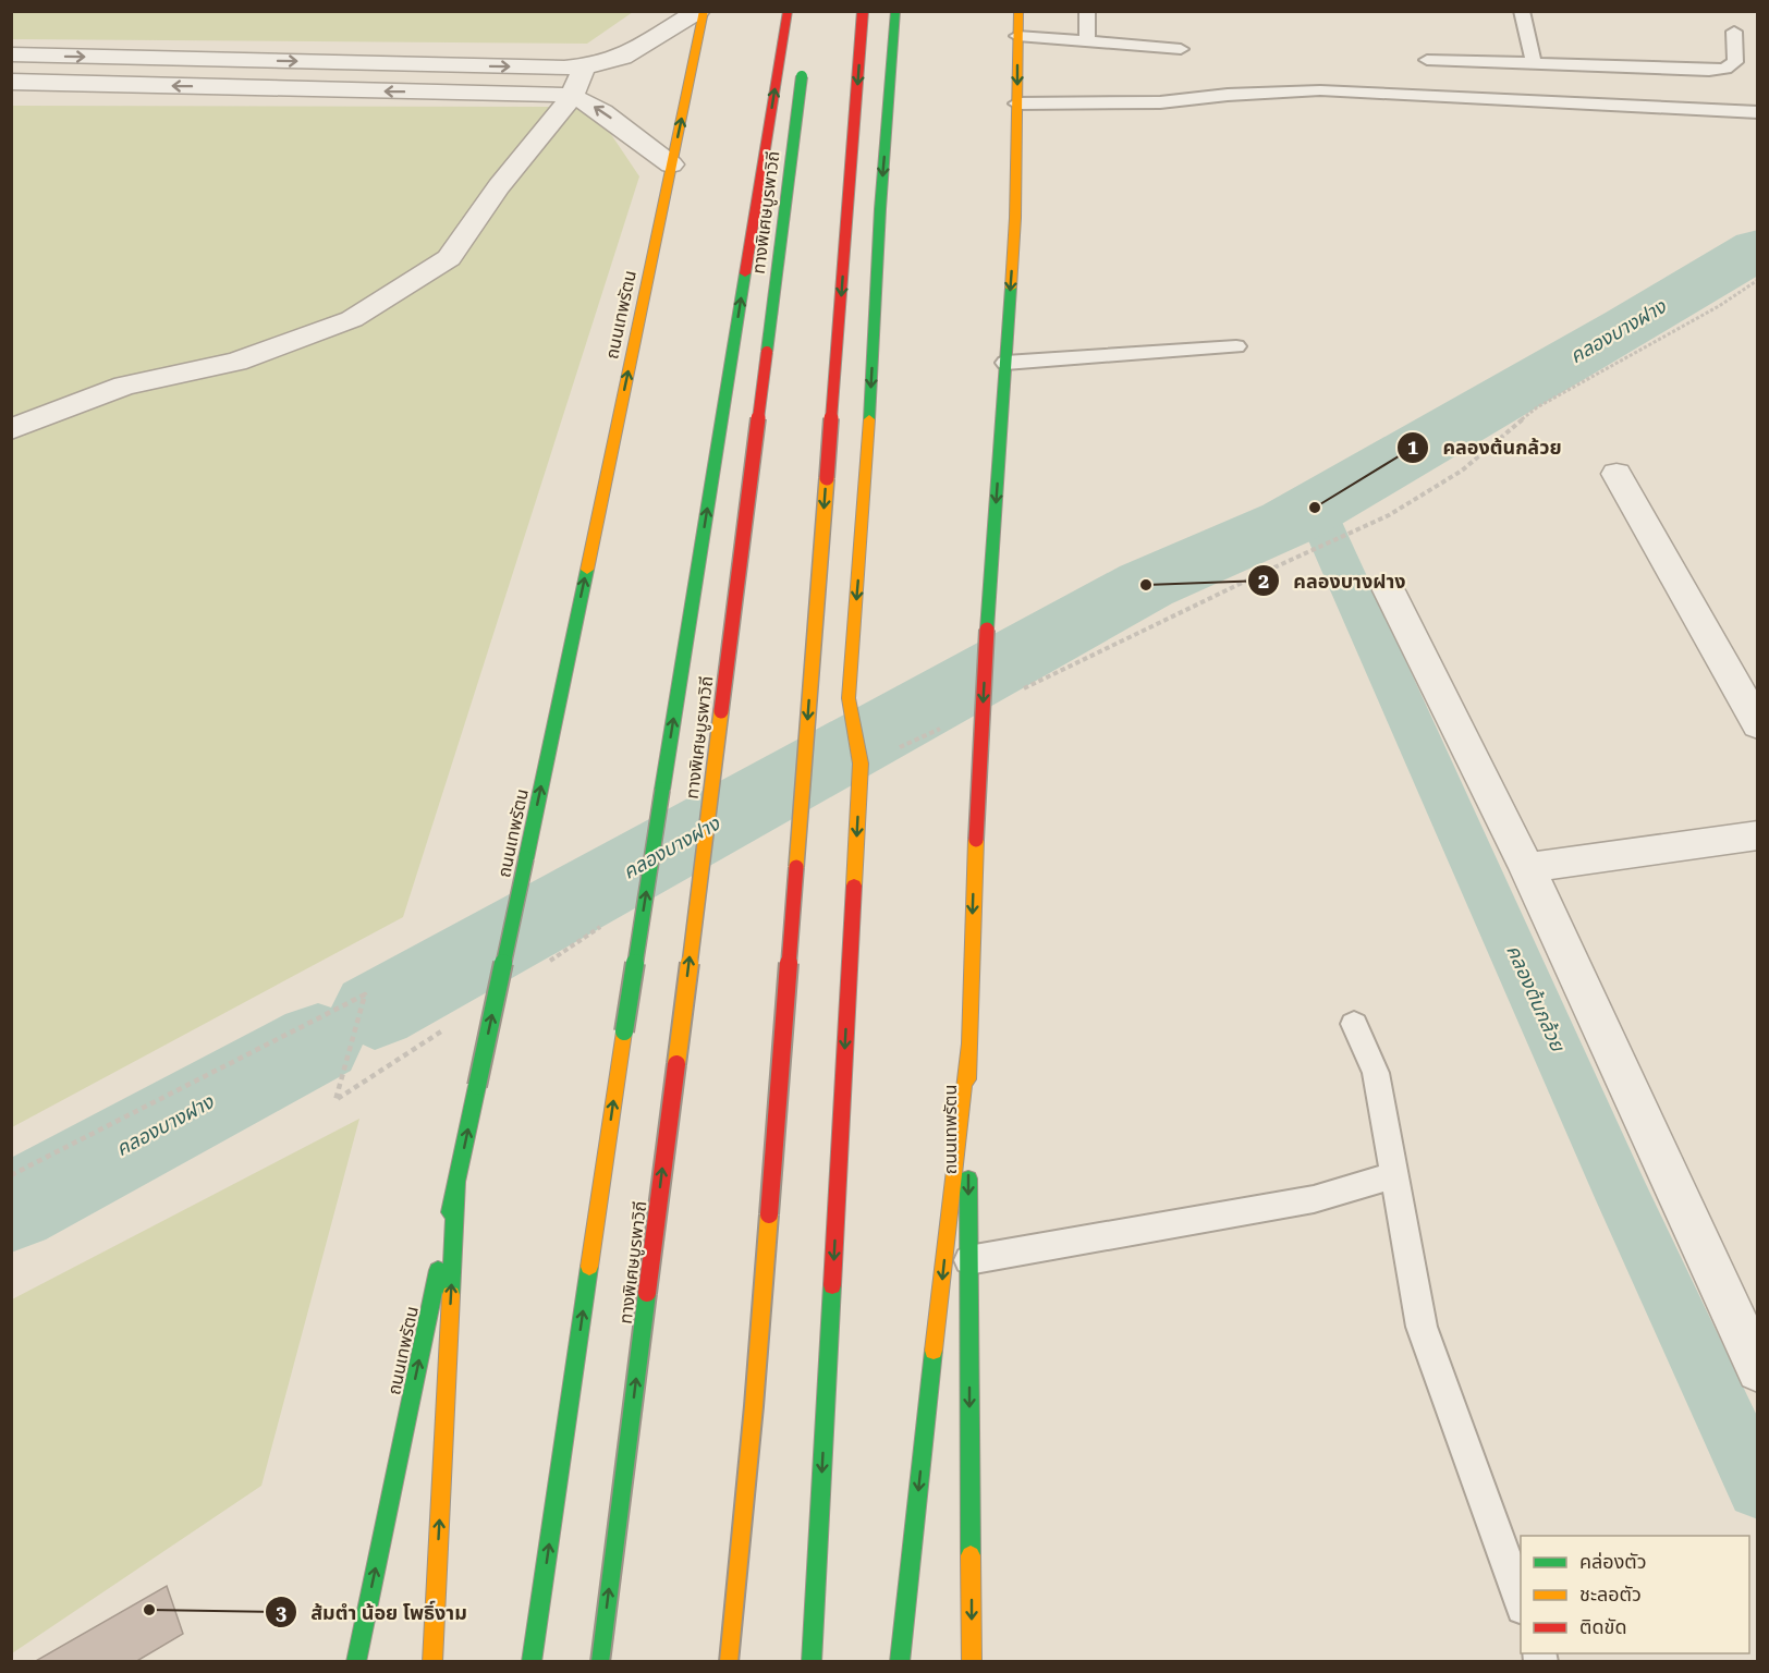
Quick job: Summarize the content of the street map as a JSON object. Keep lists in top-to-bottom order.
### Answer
{
  "streets": {
    "main road": ["ทางพิเศษบูรพาวิถี", "ถนนเทพรัตน"]
  },
  "water": ["คลองบางฝาง", "คลองต้นกล้วย"],
  "places": ["คลองต้นกล้วย", "คลองบางฝาง", "ส้มตำ น้อย โพธิ์งาม"],
  "legend": ["คล่องตัว", "ชะลอตัว", "ติดขัด"]
}
